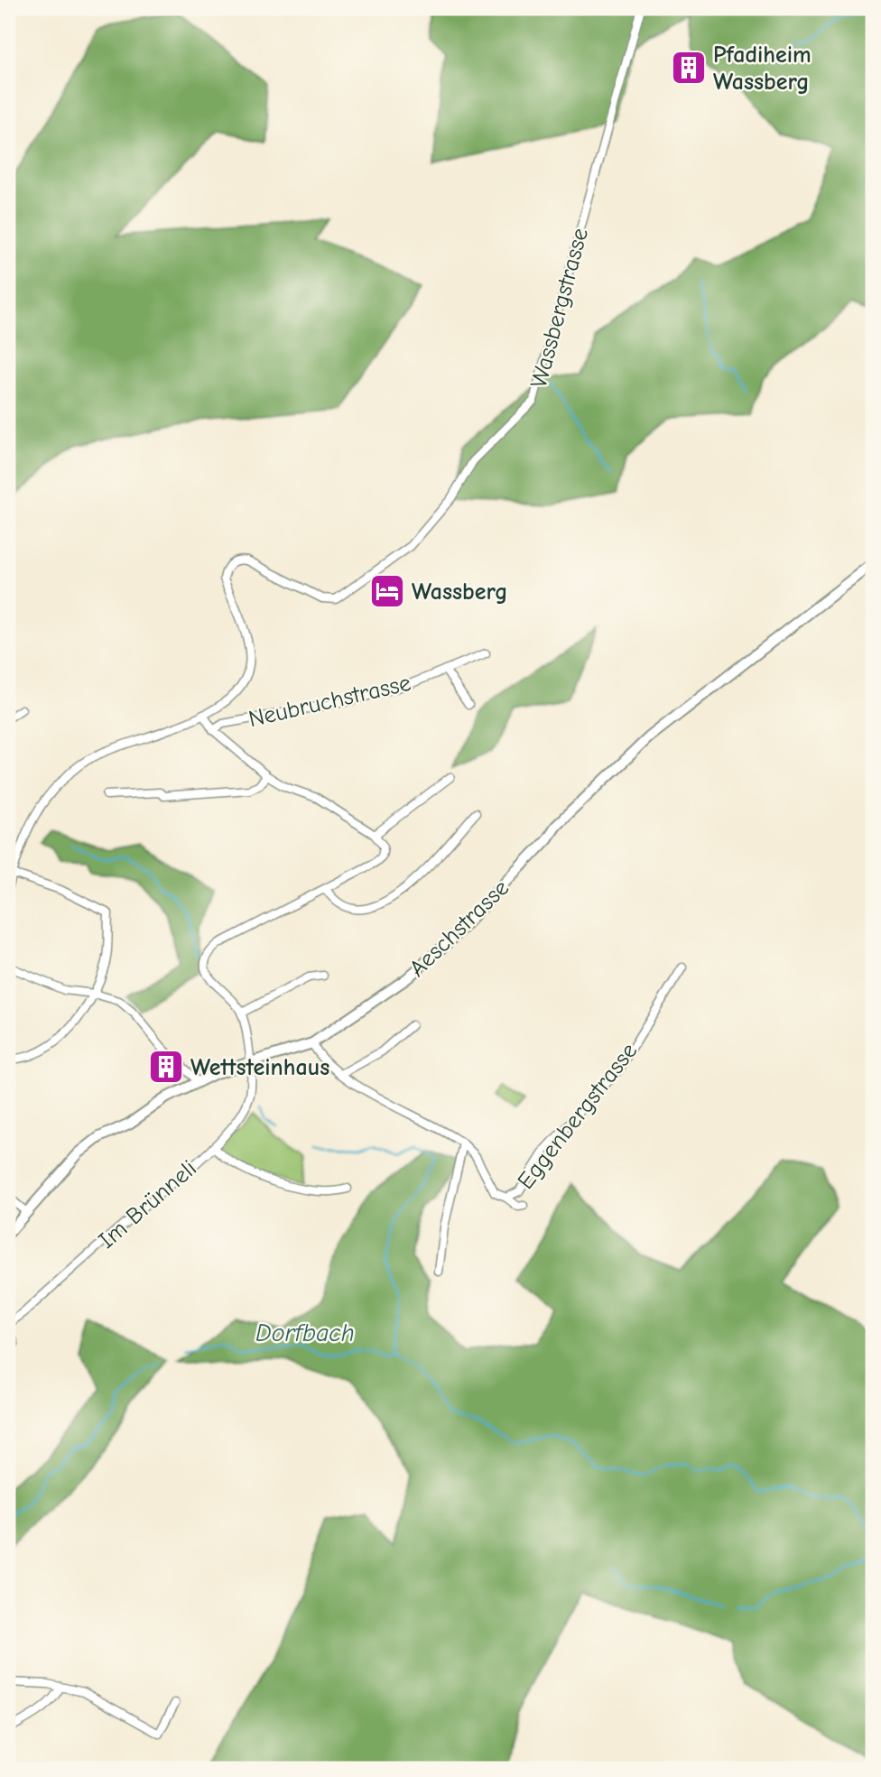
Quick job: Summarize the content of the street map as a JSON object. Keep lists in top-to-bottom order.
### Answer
{
  "streets": {
    "main road": ["Aeschstrasse"],
    "street": [
      "Wassbergstrasse",
      "Neubruchstrasse",
      "Eggenbergstrasse",
      "Im Brünneli"
    ]
  },
  "crossings": [
    ["Aeschstrasse", "Im Brünneli"]
  ],
  "water": ["Dorfbach"],
  "places": {
    "building": ["Pfadiheim Wassberg", "Wettsteinhaus"],
    "hotel": ["Wassberg"]
  }
}
